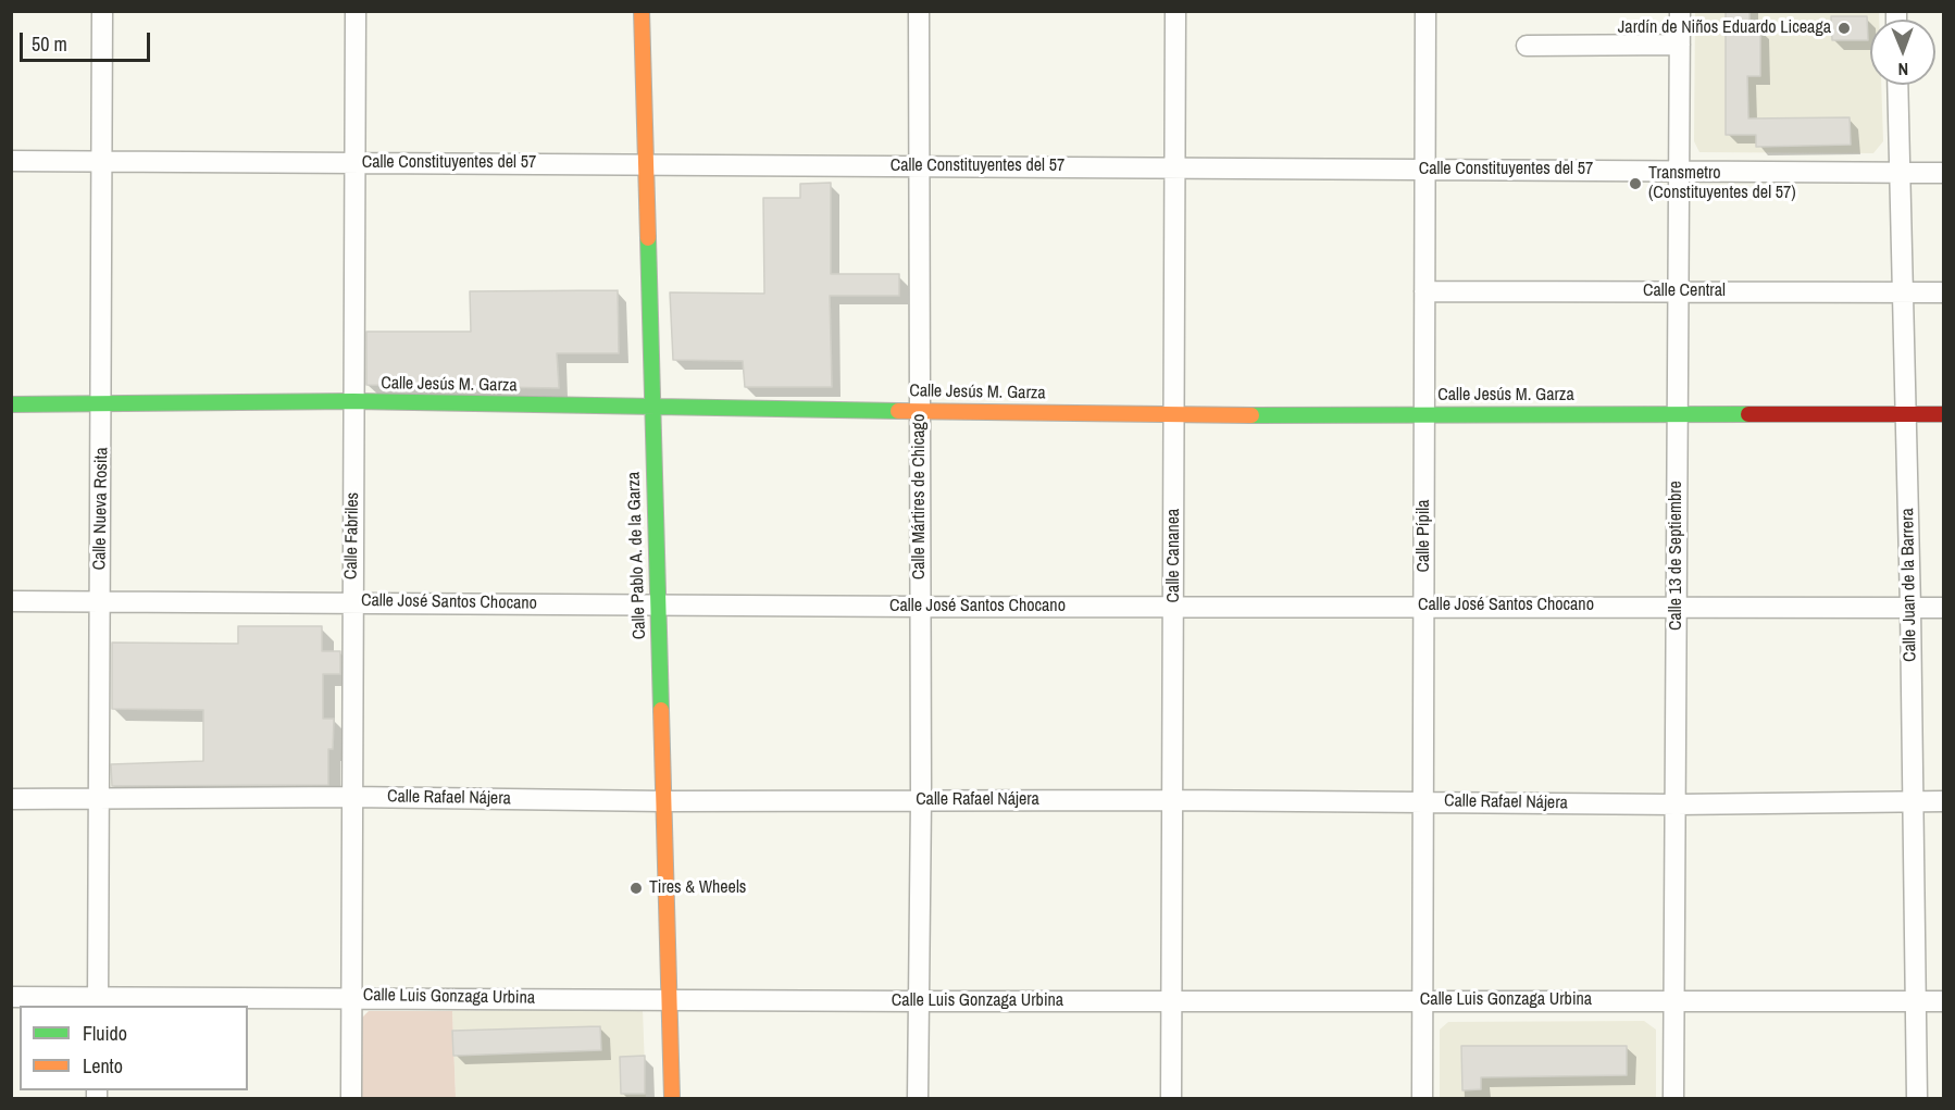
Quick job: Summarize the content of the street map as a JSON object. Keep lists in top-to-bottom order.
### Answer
{
  "streets": {
    "street": [
      "Calle Constituyentes del 57",
      "Calle Central",
      "Calle Jesús M. Garza",
      "Calle Mártires de Chicago",
      "Calle Nueva Rosita",
      "Calle Fabriles",
      "Calle Pípila",
      "Calle Pablo A. de la Garza",
      "Calle Cananea",
      "Calle 13 de Septiembre",
      "Calle Juan de la Barrera",
      "Calle José Santos Chocano",
      "Calle Rafael Nájera",
      "Calle Luis Gonzaga Urbina"
    ]
  },
  "crossings": [
    ["Calle Constituyentes del 57", "Calle Mártires de Chicago"],
    ["Calle Constituyentes del 57", "Calle Nueva Rosita"],
    ["Calle Constituyentes del 57", "Calle Fabriles"],
    ["Calle Constituyentes del 57", "Calle Pípila"],
    ["Calle Constituyentes del 57", "Calle Pablo A. de la Garza"],
    ["Calle Constituyentes del 57", "Calle Cananea"],
    ["Calle Constituyentes del 57", "Calle 13 de Septiembre"],
    ["Calle Constituyentes del 57", "Calle Juan de la Barrera"],
    ["Calle Central", "Calle Pípila"],
    ["Calle Central", "Calle 13 de Septiembre"],
    ["Calle Central", "Calle Juan de la Barrera"],
    ["Calle Jesús M. Garza", "Calle Mártires de Chicago"],
    ["Calle Jesús M. Garza", "Calle Nueva Rosita"],
    ["Calle Jesús M. Garza", "Calle Fabriles"],
    ["Calle Jesús M. Garza", "Calle Pípila"],
    ["Calle Jesús M. Garza", "Calle Pablo A. de la Garza"],
    ["Calle Jesús M. Garza", "Calle Cananea"],
    ["Calle Jesús M. Garza", "Calle 13 de Septiembre"],
    ["Calle Jesús M. Garza", "Calle Juan de la Barrera"],
    ["Calle Mártires de Chicago", "Calle José Santos Chocano"],
    ["Calle Mártires de Chicago", "Calle Rafael Nájera"],
    ["Calle Mártires de Chicago", "Calle Luis Gonzaga Urbina"],
    ["Calle Nueva Rosita", "Calle José Santos Chocano"],
    ["Calle Nueva Rosita", "Calle Rafael Nájera"],
    ["Calle Nueva Rosita", "Calle Luis Gonzaga Urbina"],
    ["Calle Fabriles", "Calle José Santos Chocano"],
    ["Calle Fabriles", "Calle Rafael Nájera"],
    ["Calle Fabriles", "Calle Luis Gonzaga Urbina"],
    ["Calle Pípila", "Calle José Santos Chocano"],
    ["Calle Pípila", "Calle Rafael Nájera"],
    ["Calle Pípila", "Calle Luis Gonzaga Urbina"],
    ["Calle Pablo A. de la Garza", "Calle José Santos Chocano"],
    ["Calle Pablo A. de la Garza", "Calle Rafael Nájera"],
    ["Calle Pablo A. de la Garza", "Calle Luis Gonzaga Urbina"],
    ["Calle Cananea", "Calle José Santos Chocano"],
    ["Calle Cananea", "Calle Rafael Nájera"],
    ["Calle Cananea", "Calle Luis Gonzaga Urbina"],
    ["Calle 13 de Septiembre", "Calle José Santos Chocano"],
    ["Calle 13 de Septiembre", "Calle Rafael Nájera"],
    ["Calle 13 de Septiembre", "Calle Luis Gonzaga Urbina"],
    ["Calle Juan de la Barrera", "Calle José Santos Chocano"],
    ["Calle Juan de la Barrera", "Calle Rafael Nájera"],
    ["Calle Juan de la Barrera", "Calle Luis Gonzaga Urbina"]
  ],
  "places": ["Jardín de Niños Eduardo Liceaga", "Transmetro (Constituyentes del 57)", "Tires & Wheels"],
  "legend": ["Fluido", "Lento"],
  "scale_bar": "50 m",
  "north": "bottom"
}
